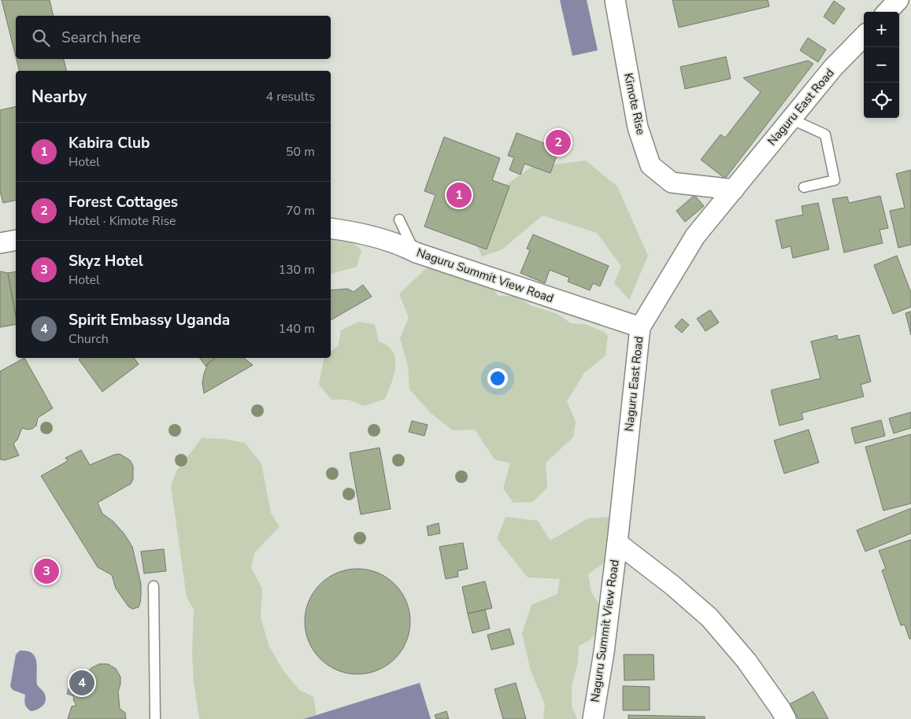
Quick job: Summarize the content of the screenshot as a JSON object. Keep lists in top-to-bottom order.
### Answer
{
  "streets": {
    "street": ["Kimote Rise", "Naguru East Road", "Naguru Summit View Road"]
  },
  "crossings": [
    ["Kimote Rise", "Naguru East Road"],
    ["Naguru East Road", "Naguru Summit View Road"]
  ],
  "page": {
    "map_buttons": ["+", "−"],
    "search": "Search here",
    "heading": ["Nearby", "4 results"],
    "list": [
      {
        "mark": "1",
        "name": "Kabira Club",
        "note": "Hotel",
        "value": "50 m"
      },
      {
        "mark": "2",
        "name": "Forest Cottages",
        "note": "Hotel · Kimote Rise",
        "value": "70 m"
      },
      {
        "mark": "3",
        "name": "Skyz Hotel",
        "note": "Hotel",
        "value": "130 m"
      },
      {
        "mark": "4",
        "name": "Spirit Embassy Uganda",
        "note": "Church",
        "value": "140 m"
      }
    ],
    "pins": [
      "2",
      "1",
      "3",
      "4"
    ]
  }
}
